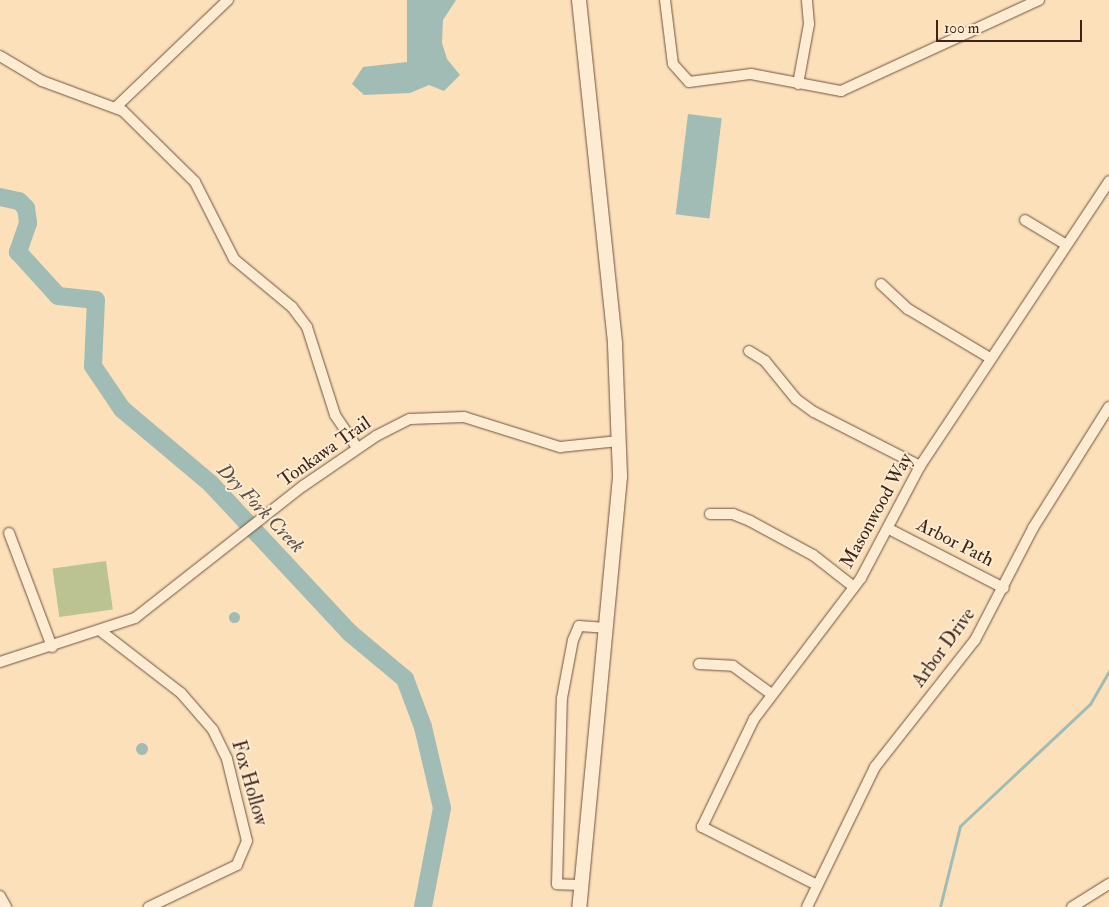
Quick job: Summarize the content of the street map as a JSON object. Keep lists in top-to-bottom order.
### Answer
{
  "streets": {
    "street": [
      "Tonkawa Trail",
      "Masonwood Way",
      "Arbor Path",
      "Arbor Drive",
      "Fox Hollow"
    ]
  },
  "crossings": [
    ["Tonkawa Trail", "Fox Hollow"],
    ["Masonwood Way", "Arbor Path"],
    ["Masonwood Way", "Arbor Drive"],
    ["Arbor Path", "Arbor Drive"]
  ],
  "water": ["Dry Fork Creek"],
  "scale_bar": "100 m"
}
